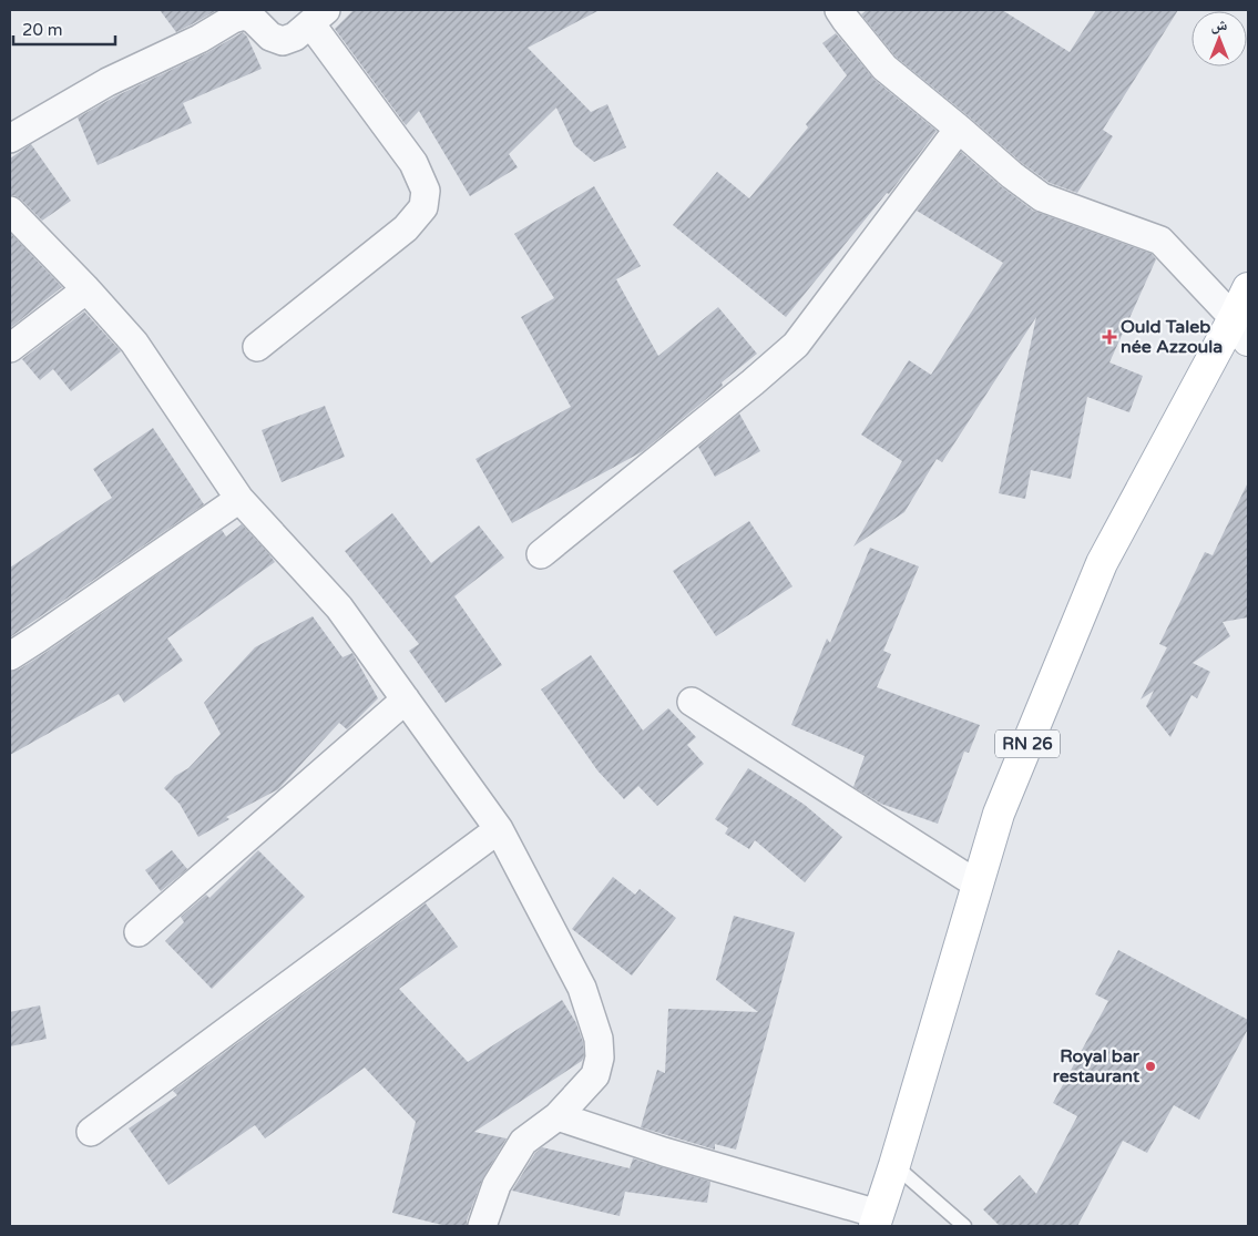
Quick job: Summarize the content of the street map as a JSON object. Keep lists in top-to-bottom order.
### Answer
{
  "streets": {
    "main road": ["RN 26"]
  },
  "places": {
    "health": ["Ould Taleb née Azzoula"],
    "other": ["Royal bar restaurant"]
  },
  "scale_bar": "20 m",
  "north": "top"
}
